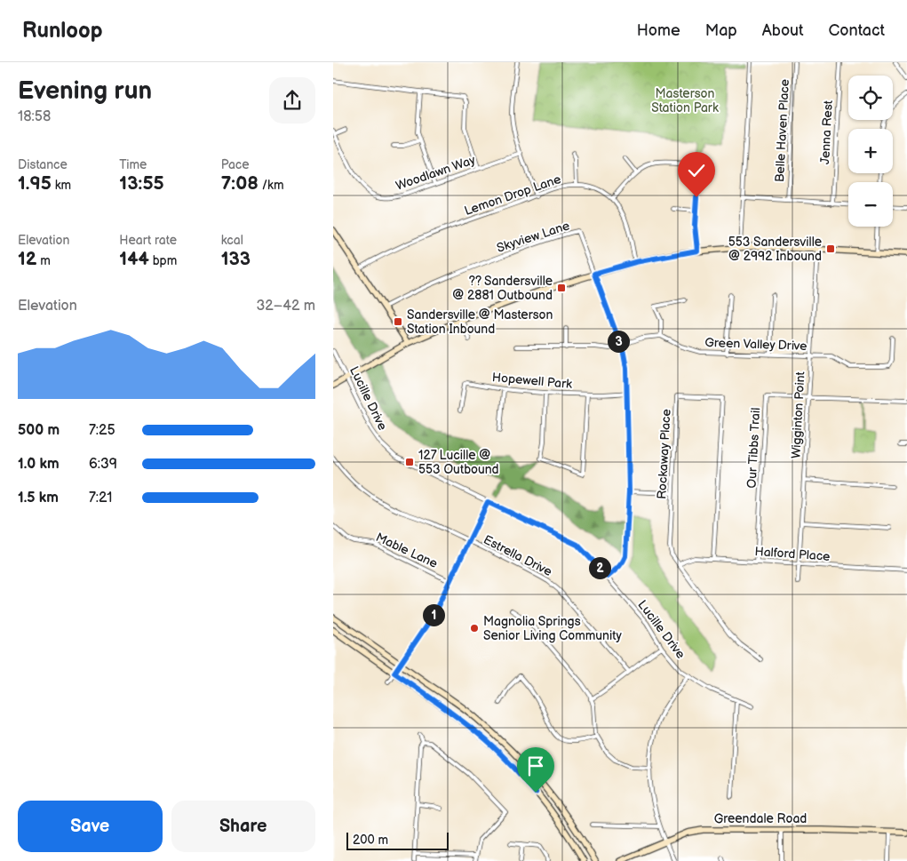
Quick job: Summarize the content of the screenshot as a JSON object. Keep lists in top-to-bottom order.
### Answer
{
  "streets": {
    "street": [
      "Belle Haven Place",
      "Jenna Rest",
      "Woodlawn Way",
      "Lemon Drop Lane",
      "Skyview Lane",
      "Green Valley Drive",
      "Hopewell Park",
      "Lucille Drive",
      "Wigginton Point",
      "Our Tibbs Trail",
      "Rockaway Place",
      "Mable Lane",
      "Halford Place",
      "Estrella Drive",
      "Greendale Road"
    ]
  },
  "crossings": [
    ["Skyview Lane", "Hopewell Park"],
    ["Skyview Lane", "Lucille Drive"],
    ["Green Valley Drive", "Wigginton Point"],
    ["Wigginton Point", "Our Tibbs Trail"],
    ["Wigginton Point", "Halford Place"],
    ["Our Tibbs Trail", "Halford Place"],
    ["Rockaway Place", "Halford Place"]
  ],
  "parks": ["Masterson Station Park"],
  "places": {
    "transit": [
      "553 Sandersville @ 2992 Inbound",
      "?? Sandersville @ 2881 Outbound",
      "Sandersville @ Masterson Station Inbound",
      "127 Lucille @ 553 Outbound"
    ],
    "other": ["Magnolia Springs Senior Living Community"]
  },
  "scale_bar": "200 m",
  "page": {
    "header": "Runloop",
    "nav": [
      "Home",
      "Map",
      "About",
      "Contact"
    ],
    "heading": ["Evening run", "18:58"],
    "map_buttons": ["+", "−"],
    "stats": [
      ["Distance", "1.95 km"],
      ["Time", "13:55"],
      ["Pace", "7:08 /km"],
      ["Elevation", "12 m"],
      ["Heart rate", "144 bpm"],
      ["kcal", "133"]
    ],
    "chart": ["Elevation", "32–42 m"],
    "pins": ["3", "2", "1"],
    "list": [
      {
        "name": "500 m",
        "note": "7:25"
      },
      {
        "name": "1.0 km",
        "note": "6:39"
      },
      {
        "name": "1.5 km",
        "note": "7:21"
      }
    ],
    "buttons": ["Save", "Share"],
    "scale": "200 m"
  }
}
